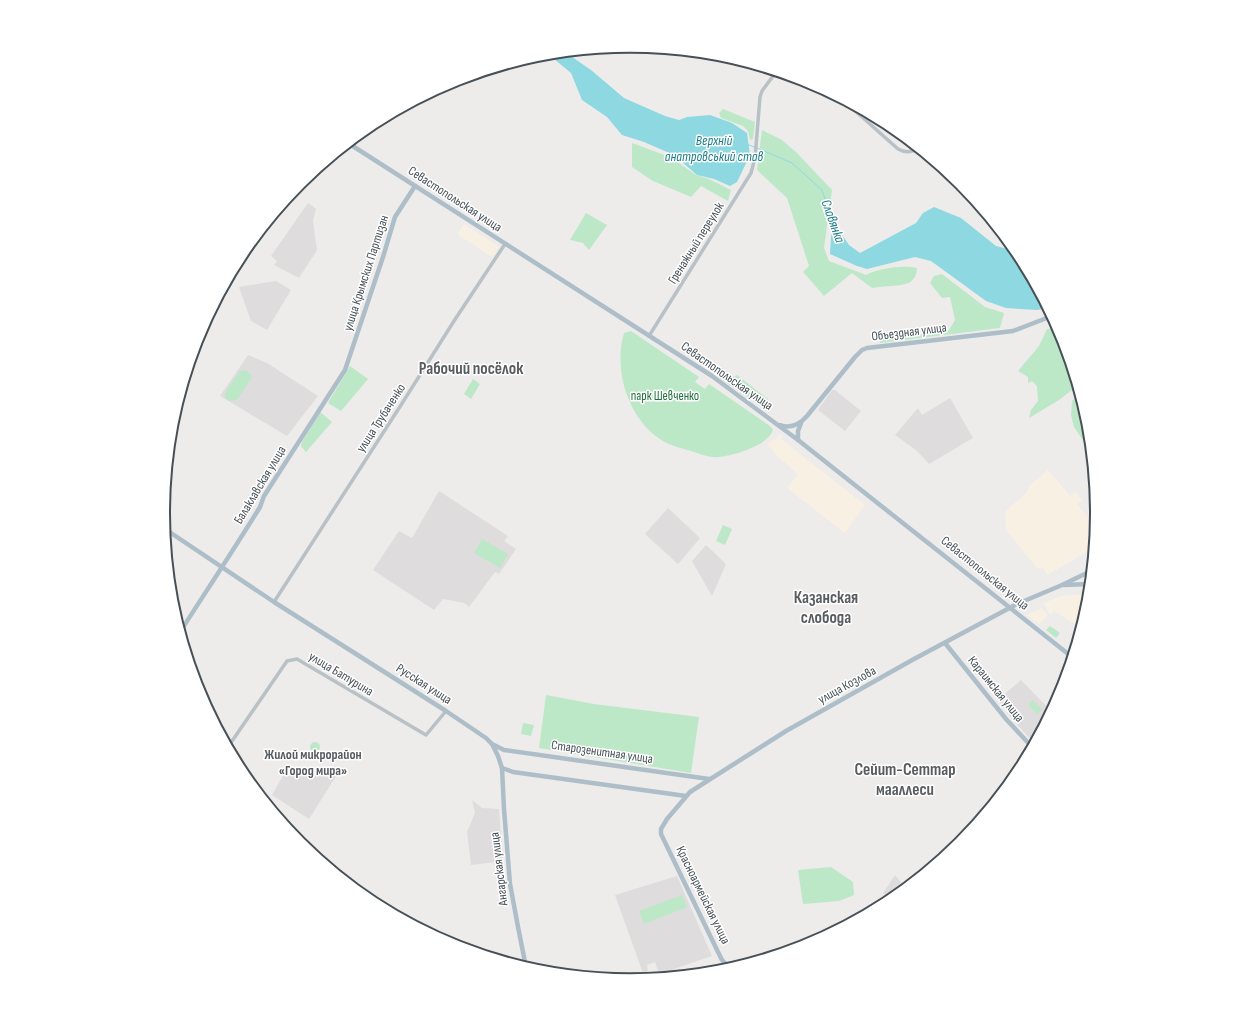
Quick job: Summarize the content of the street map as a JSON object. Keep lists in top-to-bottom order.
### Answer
{
  "streets": {
    "main road": [
      "Севастопольская улица",
      "улица Крымских Партизан",
      "Объездная улица",
      "Балаклавская улица",
      "Русская улица",
      "улица Козлова",
      "Караимская улица",
      "Старозенитная улица",
      "Ангарская улица",
      "Красноармейская улица"
    ],
    "street": ["Гренажный переулок", "улица Трубаченко", "улица Батурина"]
  },
  "crossings": [
    ["Севастопольская улица", "Гренажный переулок"],
    ["Севастопольская улица", "улица Крымских Партизан"],
    ["Севастопольская улица", "улица Трубаченко"],
    ["Севастопольская улица", "улица Козлова"],
    ["улица Крымских Партизан", "Балаклавская улица"],
    ["улица Трубаченко", "Русская улица"],
    ["Балаклавская улица", "Русская улица"],
    ["улица Батурина", "Русская улица"],
    ["Русская улица", "Старозенитная улица"],
    ["Русская улица", "Ангарская улица"],
    ["улица Козлова", "Караимская улица"],
    ["улица Козлова", "Старозенитная улица"],
    ["улица Козлова", "Красноармейская улица"]
  ],
  "districts": [
    "Рабочий посёлок",
    "Казанская слобода",
    "Жилой микрорайон «Город мира»",
    "Сейит-Сеттар мааллеси"
  ],
  "water": ["Верхній анатровський став", "Славянка"],
  "parks": ["парк Шевченко"]
}
